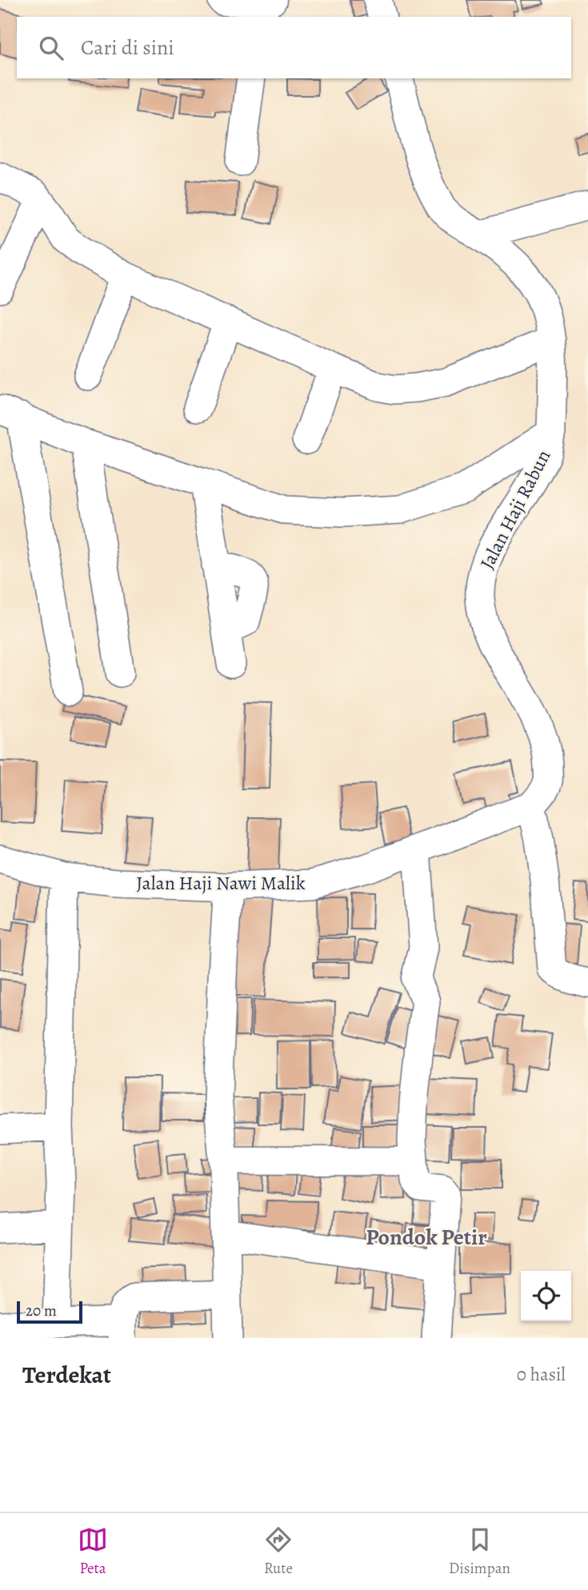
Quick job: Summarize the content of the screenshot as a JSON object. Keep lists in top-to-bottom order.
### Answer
{
  "streets": {
    "street": ["Jalan Haji Rabun", "Jalan Haji Nawi Malik"]
  },
  "crossings": [
    ["Jalan Haji Rabun", "Jalan Haji Nawi Malik"]
  ],
  "districts": ["Pondok Petir"],
  "scale_bar": "20 m",
  "page": {
    "search": "Cari di sini",
    "scale": "20 m",
    "heading": ["Terdekat", "0 hasil"],
    "nav": ["Peta", "Rute", "Disimpan"]
  }
}
